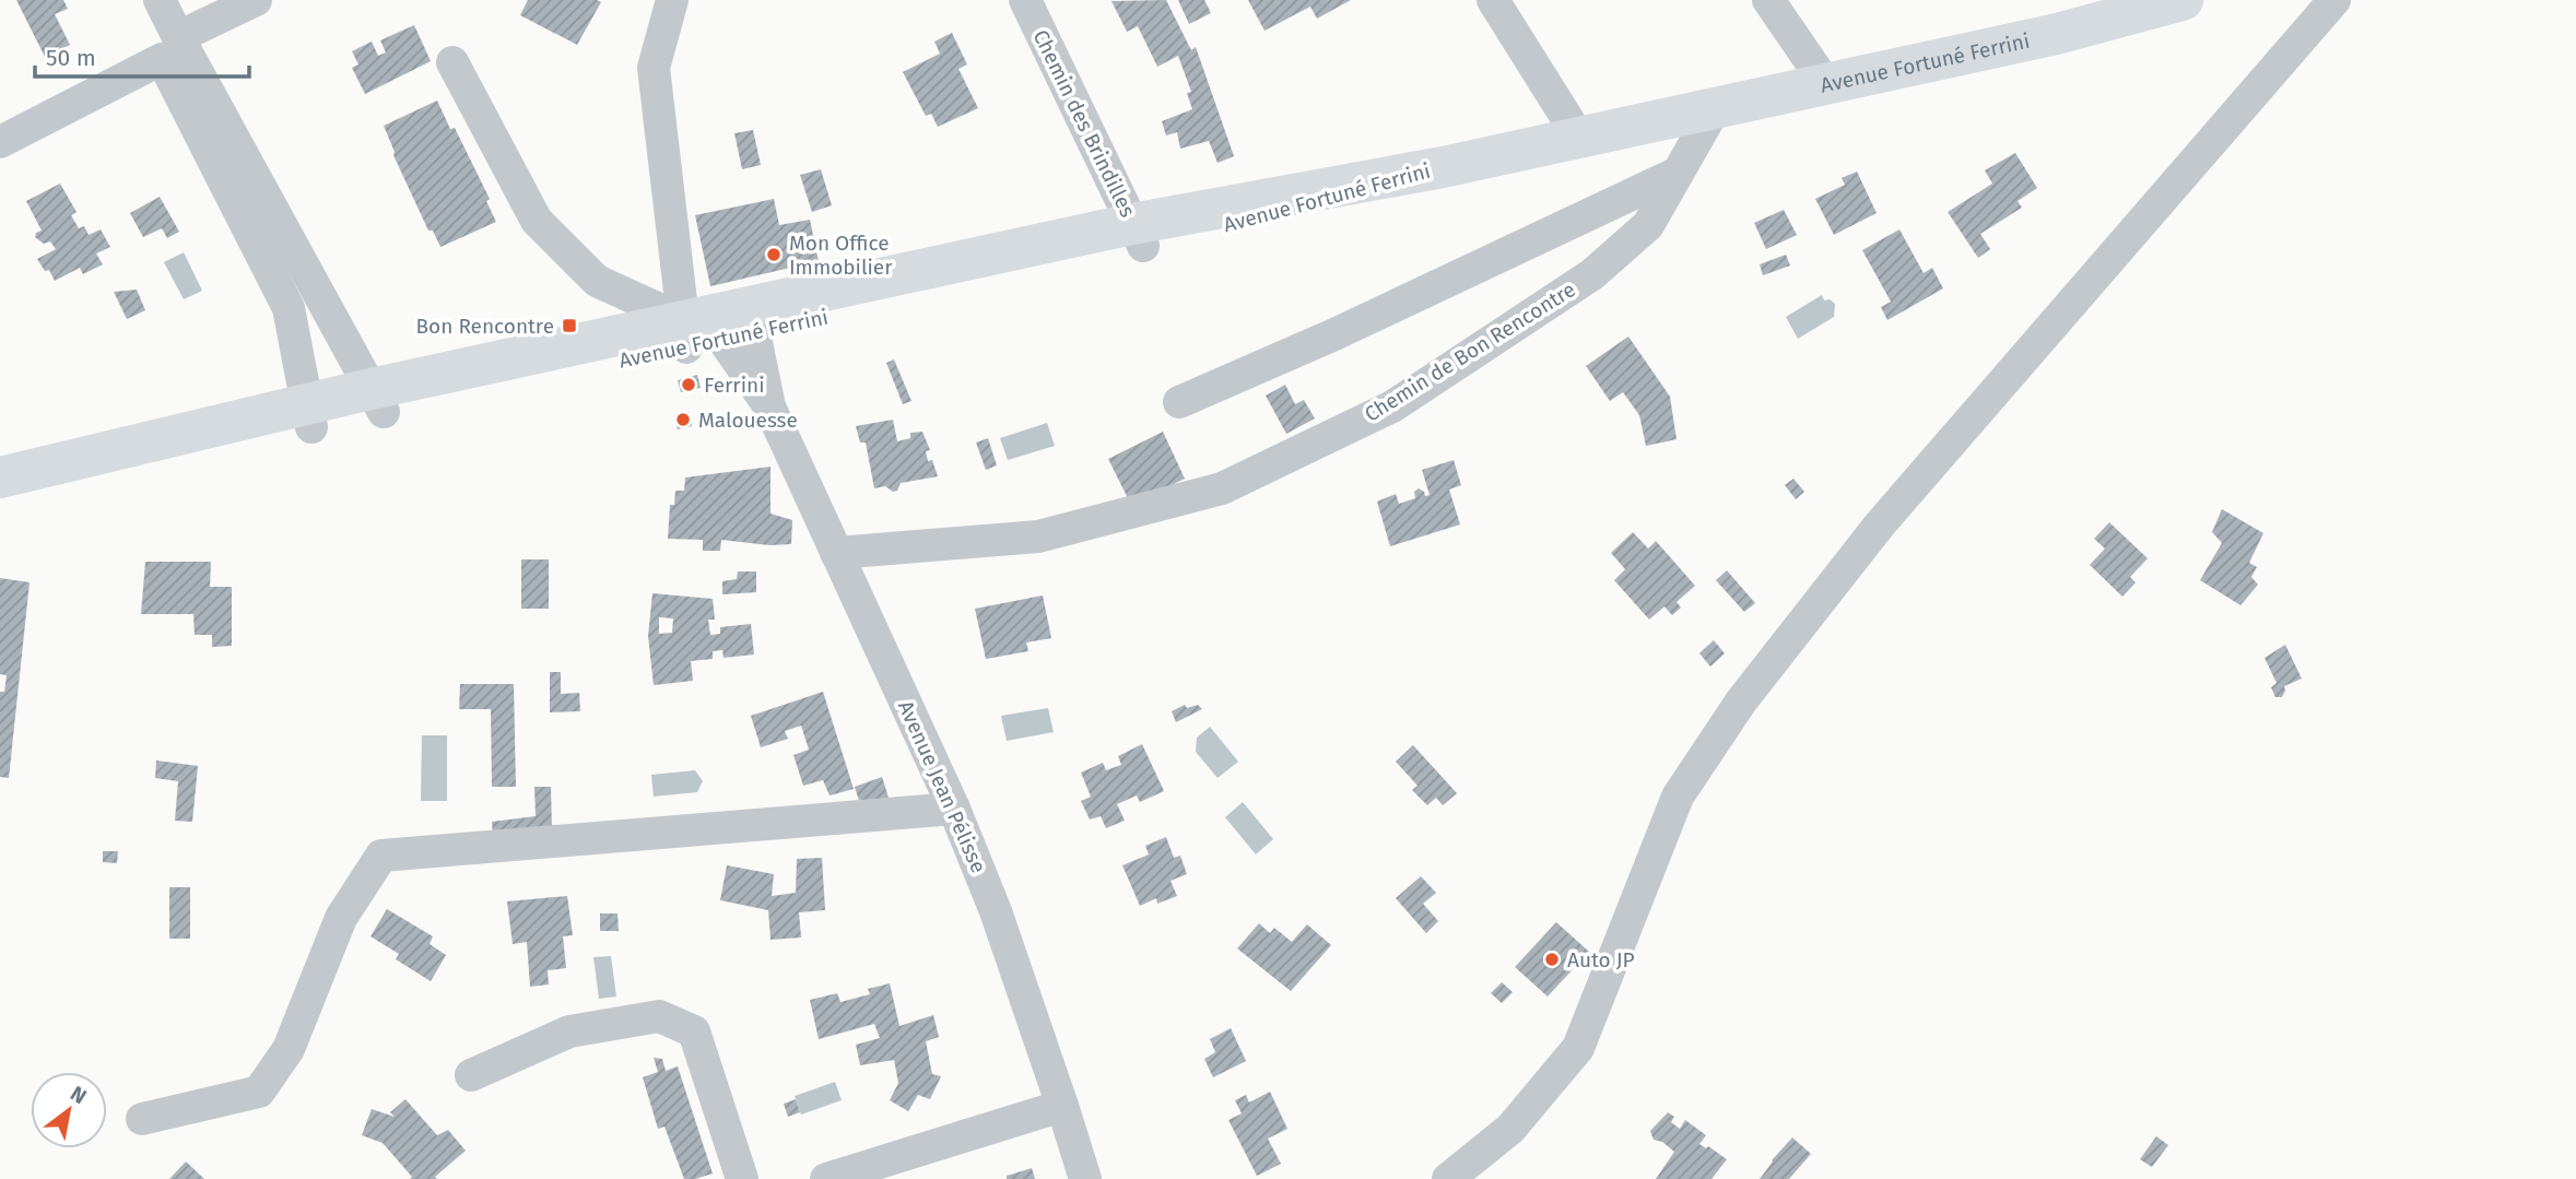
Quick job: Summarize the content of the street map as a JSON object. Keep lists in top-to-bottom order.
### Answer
{
  "streets": {
    "main road": ["Avenue Fortuné Ferrini"],
    "street": ["Chemin des Brindilles", "Chemin de Bon Rencontre", "Avenue Jean Pélisse"]
  },
  "crossings": [
    ["Avenue Fortuné Ferrini", "Chemin des Brindilles"],
    ["Avenue Fortuné Ferrini", "Chemin de Bon Rencontre"],
    ["Avenue Fortuné Ferrini", "Avenue Jean Pélisse"],
    ["Chemin de Bon Rencontre", "Avenue Jean Pélisse"]
  ],
  "places": {
    "other": [
      "Mon Office Immobilier",
      "Ferrini",
      "Malouesse",
      "Auto JP"
    ],
    "transit": ["Bon Rencontre"]
  },
  "scale_bar": "50 m",
  "north": "top right"
}
